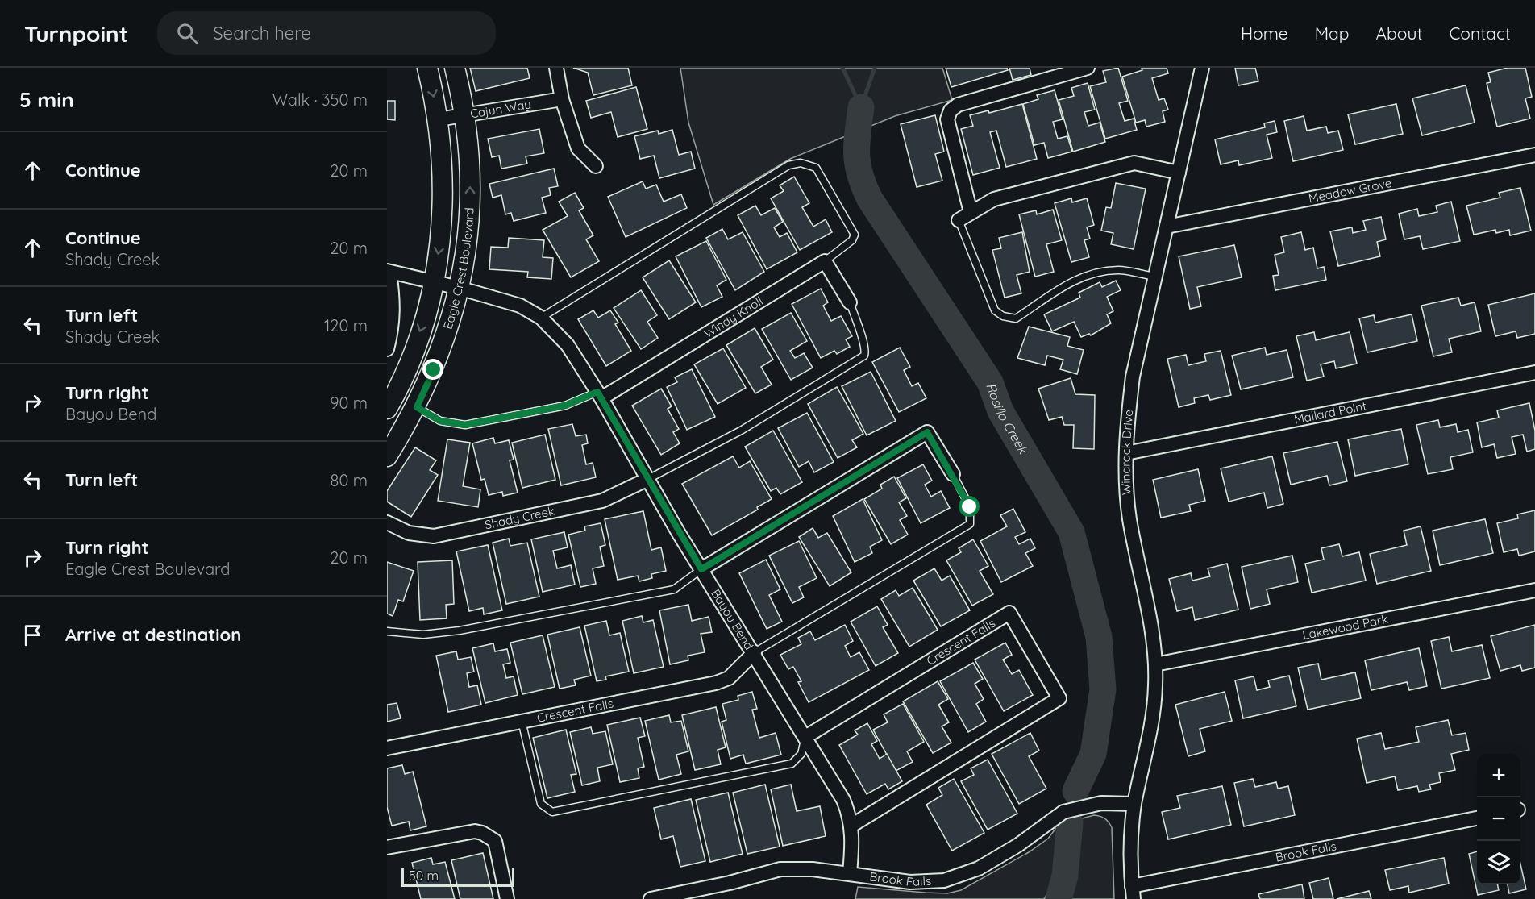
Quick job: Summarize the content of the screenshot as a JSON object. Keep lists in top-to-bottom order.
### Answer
{
  "streets": {
    "main road": ["Eagle Crest Boulevard"],
    "street": [
      "Cajun Way",
      "Meadow Grove",
      "Windy Knoll",
      "Mallard Point",
      "Windrock Drive",
      "Shady Creek",
      "Bayou Bend",
      "Lakewood Park",
      "Crescent Falls",
      "Brook Falls"
    ]
  },
  "crossings": [
    ["Cajun Way", "Eagle Crest Boulevard"],
    ["Meadow Grove", "Windrock Drive"],
    ["Eagle Crest Boulevard", "Bayou Bend"],
    ["Windy Knoll", "Bayou Bend"],
    ["Mallard Point", "Windrock Drive"],
    ["Windrock Drive", "Lakewood Park"],
    ["Windrock Drive", "Brook Falls"],
    ["Shady Creek", "Bayou Bend"],
    ["Bayou Bend", "Crescent Falls"],
    ["Bayou Bend", "Brook Falls"]
  ],
  "water": ["Rosillo Creek"],
  "scale_bar": "50 m",
  "page": {
    "header": "Turnpoint",
    "search": "Search here",
    "nav": [
      "Home",
      "Map",
      "About",
      "Contact"
    ],
    "heading": ["5 min", "Walk · 350 m"],
    "list": [
      ["Continue", "20 m"],
      ["Continue", "Shady Creek", "20 m"],
      ["Turn left", "Shady Creek", "120 m"],
      ["Turn right", "Bayou Bend", "90 m"],
      ["Turn left", "80 m"],
      ["Turn right", "Eagle Crest Boulevard", "20 m"],
      "Arrive at destination"
    ],
    "map_buttons": ["+", "−"],
    "scale": "50 m"
  }
}
